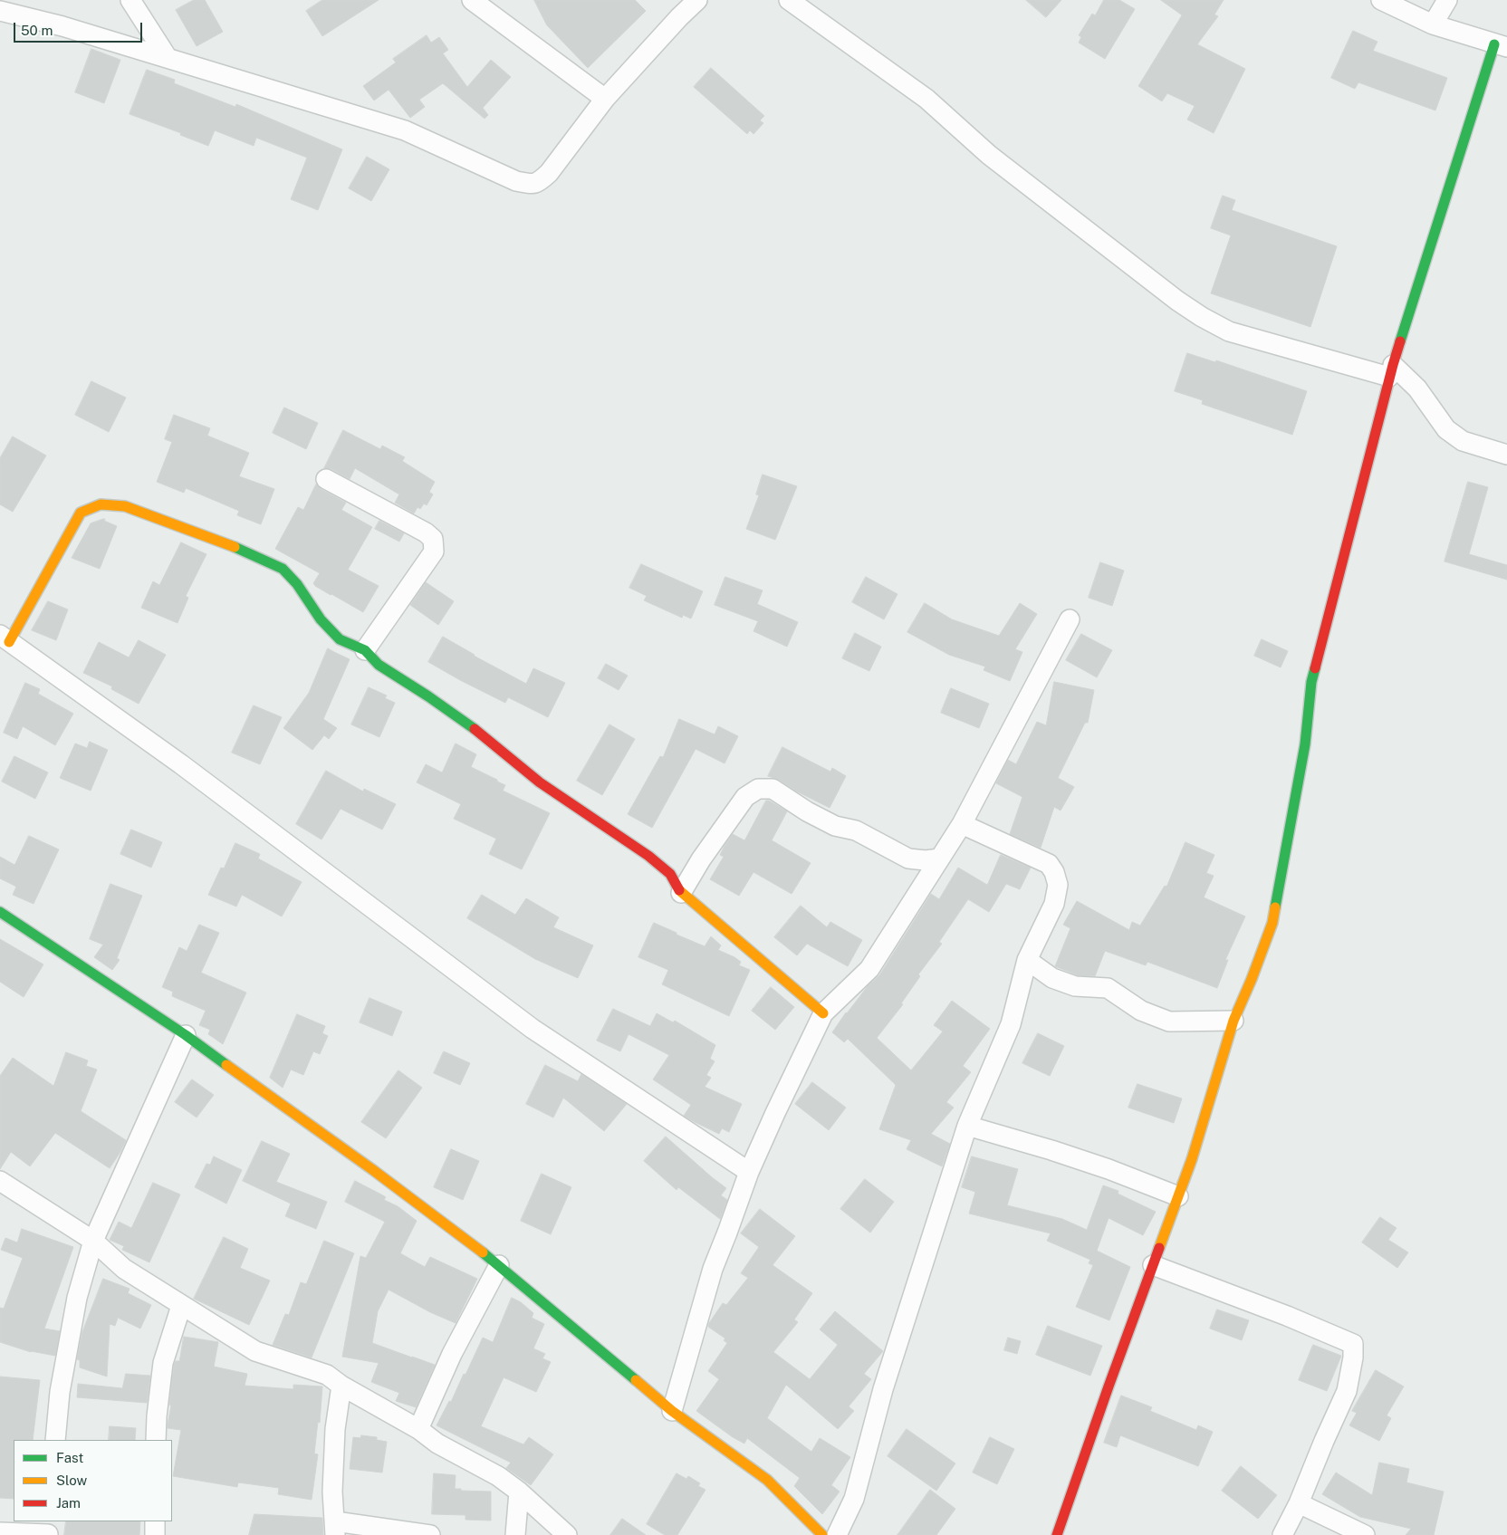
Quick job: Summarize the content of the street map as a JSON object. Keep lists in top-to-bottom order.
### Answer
{
  "legend": ["Fast", "Slow", "Jam"],
  "scale_bar": "50 m"
}
